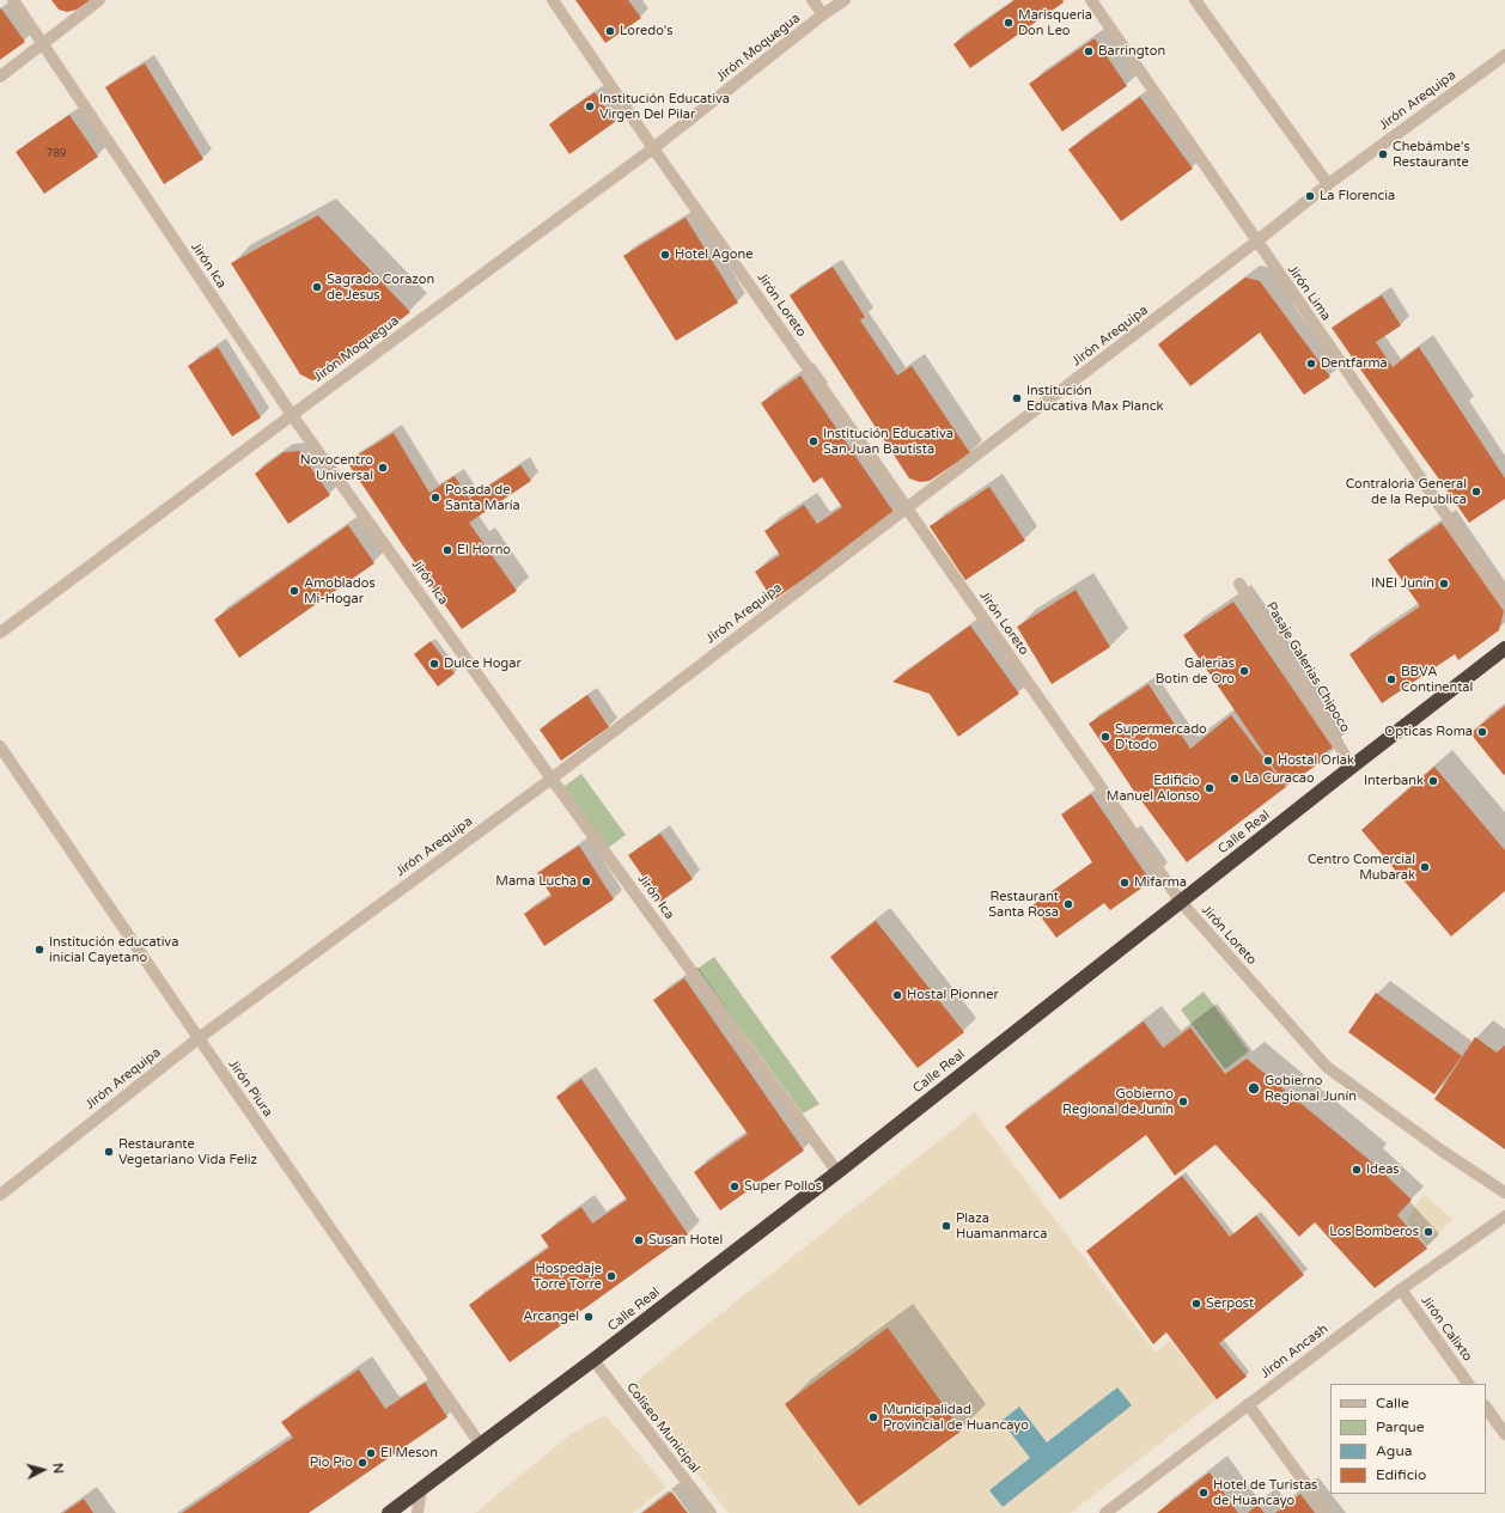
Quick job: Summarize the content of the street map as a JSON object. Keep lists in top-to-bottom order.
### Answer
{
  "streets": {
    "highway": ["Calle Real"],
    "street": [
      "Jirón Moquegua",
      "Jirón Arequipa",
      "Jirón Ica",
      "Jirón Lima",
      "Jirón Loreto",
      "Pasaje Galerias Chipoco",
      "Jirón Piura",
      "Jirón Calixto",
      "Jirón Ancash",
      "Coliseo Municipal"
    ]
  },
  "crossings": [
    ["Jirón Moquegua", "Jirón Ica"],
    ["Jirón Moquegua", "Jirón Loreto"],
    ["Jirón Arequipa", "Jirón Ica"],
    ["Jirón Arequipa", "Jirón Lima"],
    ["Jirón Arequipa", "Jirón Loreto"],
    ["Jirón Arequipa", "Jirón Piura"],
    ["Jirón Ica", "Calle Real"],
    ["Jirón Loreto", "Calle Real"],
    ["Pasaje Galerias Chipoco", "Calle Real"],
    ["Calle Real", "Jirón Piura"],
    ["Calle Real", "Coliseo Municipal"],
    ["Jirón Calixto", "Jirón Ancash"]
  ],
  "places": [
    "Marisqueria Don Leo",
    "Loredo's",
    "Barrington",
    "Institución Educativa Virgen Del Pilar",
    "Chebámbe's Restaurante",
    "La Florencia",
    "Hotel Agone",
    "Sagrado Corazon de Jesus",
    "Dentfarma",
    "Institución Educativa Max Planck",
    "Institución Educativa San Juan Bautista",
    "Novocentro Universal",
    "Contraloria General de la Republica",
    "Posada de Santa María",
    "El Horno",
    "INEI Junín",
    "Amoblados Mi-Hogar",
    "Dulce Hogar",
    "Galerias Botin de Oro",
    "BBVA Continental",
    "Opticas Roma",
    "Supermercado D'todo",
    "Hostal Orlak",
    "La Curacao",
    "Interbank",
    "Edificio Manuel Alonso",
    "Centro Comercial Mubarak",
    "Mama Lucha",
    "Mifarma",
    "Restaurant Santa Rosa",
    "Institución educativa inicial Cayetano",
    "Hostal Pionner",
    "Gobierno Regional Junín",
    "Gobierno Regional de Junín",
    "Restaurante Vegetariano Vida Feliz",
    "Ideas",
    "Super Pollos",
    "Plaza Huamanmarca",
    "Los Bomberos",
    "Susan Hotel",
    "Hospedaje Torre Torre",
    "Serpost",
    "Arcangel",
    "Municipalidad Provincial de Huancayo",
    "El Meson",
    "Pio Pio",
    "Hotel de Turistas de Huancayo"
  ],
  "house_numbers": ["789"],
  "legend": [
    "Calle",
    "Parque",
    "Agua",
    "Edificio"
  ],
  "north": "right"
}
